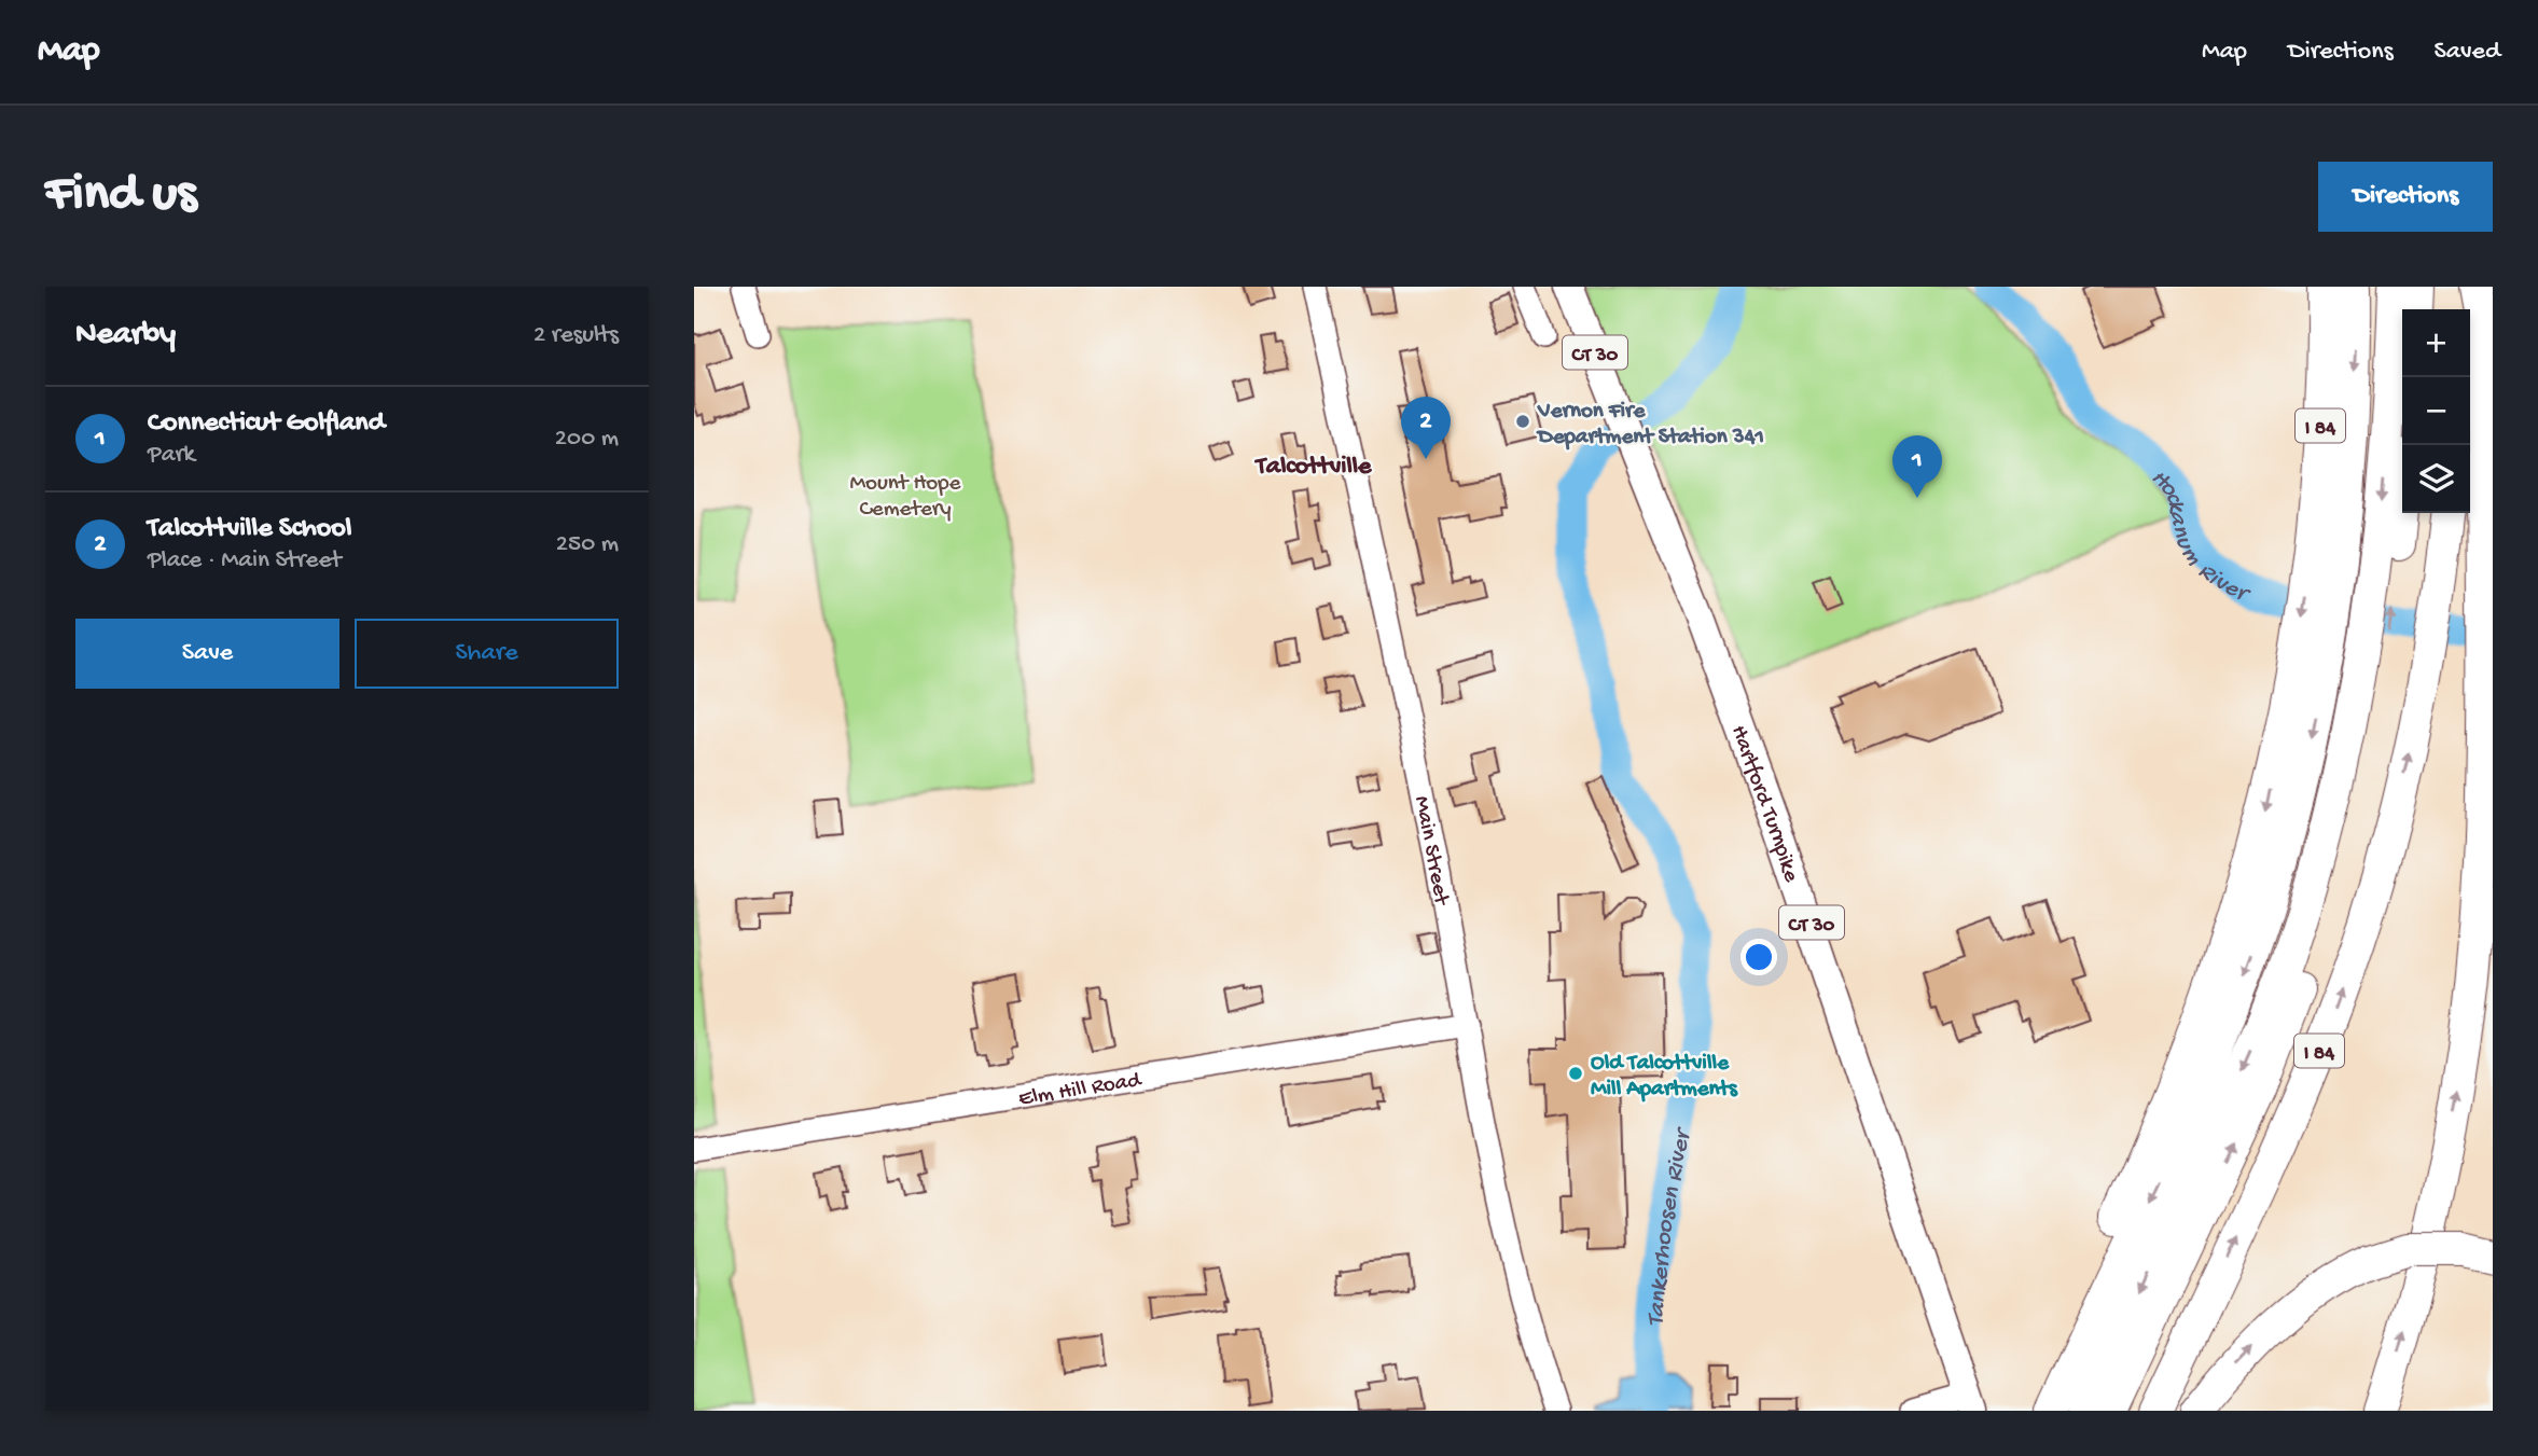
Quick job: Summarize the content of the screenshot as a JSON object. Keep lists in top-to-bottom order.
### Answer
{
  "streets": {
    "highway": ["I 84"],
    "main road": ["CT 30", "Hartford Turnpike"],
    "street": ["Main Street", "Elm Hill Road"]
  },
  "crossings": [
    ["Main Street", "Elm Hill Road"]
  ],
  "districts": ["Talcottville"],
  "water": ["Hockanum River", "Tankerhoosen River"],
  "parks": ["Mount Hope Cemetery"],
  "places": ["Vernon Fire Department Station 341", "Old Talcottville Mill Apartments"],
  "page": {
    "header": "Map",
    "nav": ["Map", "Directions", "Saved"],
    "buttons": [
      "Directions",
      ["Save", "Share"]
    ],
    "title": "Find us",
    "heading": ["Nearby", "2 results"],
    "map_buttons": ["+", "−"],
    "list": [
      {
        "mark": "1",
        "name": "Connecticut Golfland",
        "note": "Park",
        "value": "200 m"
      },
      {
        "mark": "2",
        "name": "Talcottville School",
        "note": "Place · Main Street",
        "value": "250 m"
      }
    ],
    "pins": ["2", "1"]
  }
}
